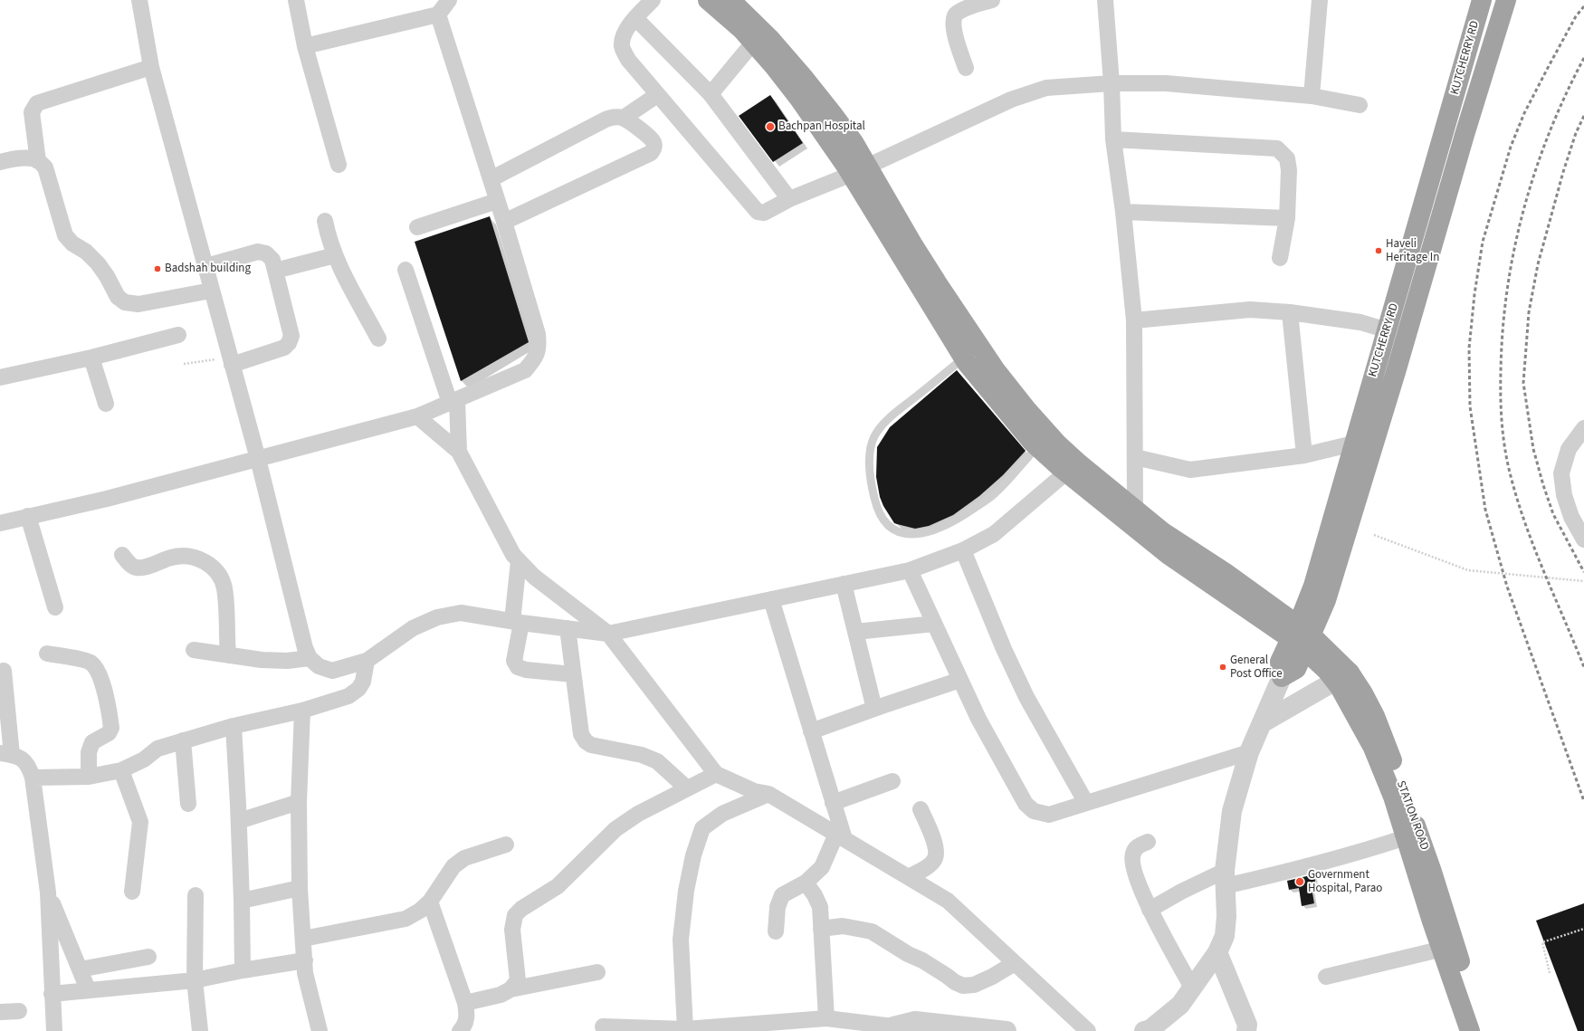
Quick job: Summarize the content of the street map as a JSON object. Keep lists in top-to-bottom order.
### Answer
{
  "streets": {
    "highway": ["KUTCHERRY RD", "STATION ROAD"]
  },
  "crossings": [
    ["KUTCHERRY RD", "STATION ROAD"]
  ],
  "places": [
    "Bachpan Hospital",
    "Haveli Heritage In",
    "Badshah building",
    "General Post Office",
    "Government Hospital, Parao"
  ]
}
